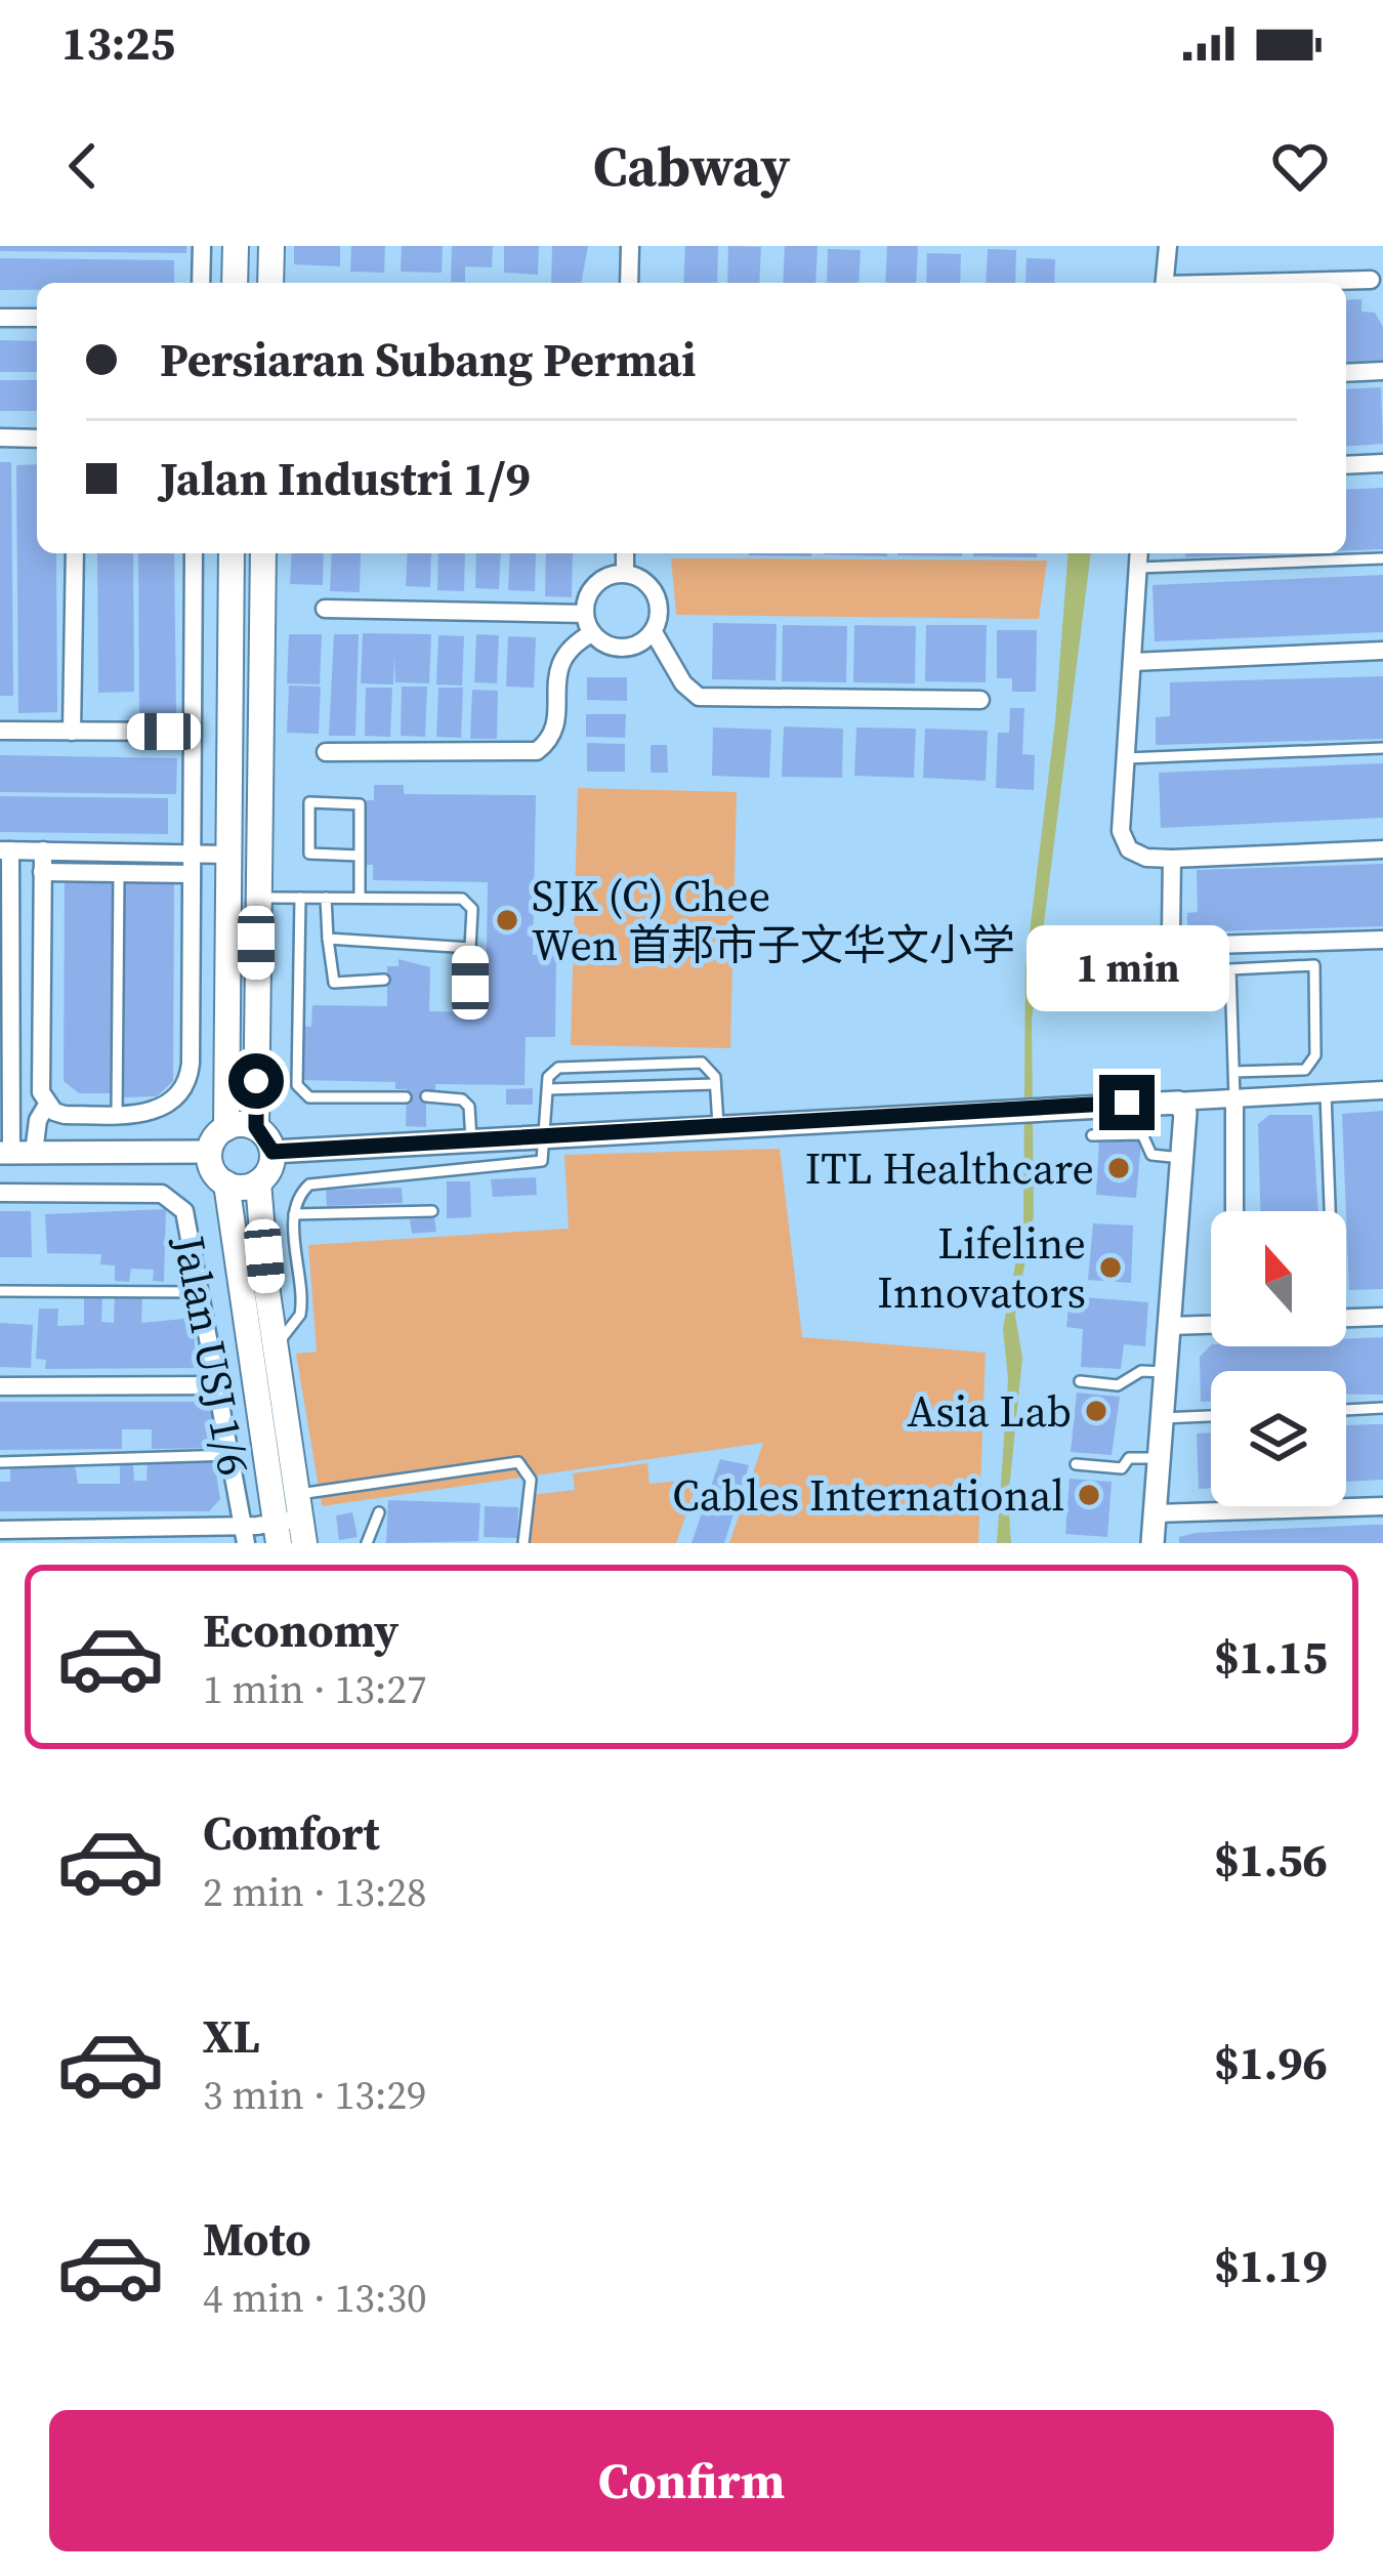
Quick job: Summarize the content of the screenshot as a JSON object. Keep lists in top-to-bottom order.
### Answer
{
  "streets": {
    "street": ["Jalan USJ 1/6"]
  },
  "places": [
    "SJK (C) Chee Wen 首邦市子文华文小学",
    "ITL Healthcare",
    "Lifeline Innovators",
    "Asia Lab",
    "Cables International"
  ],
  "north": "top",
  "page": {
    "status": "13:25",
    "header": "Cabway",
    "banner": ["Persiaran Subang Permai", "Jalan Industri 1/9"],
    "bubble": "1 min",
    "list": [
      {
        "name": "Economy",
        "note": "1 min · 13:27",
        "value": "$1.15"
      },
      {
        "name": "Comfort",
        "note": "2 min · 13:28",
        "value": "$1.56"
      },
      {
        "name": "XL",
        "note": "3 min · 13:29",
        "value": "$1.96"
      },
      {
        "name": "Moto",
        "note": "4 min · 13:30",
        "value": "$1.19"
      }
    ],
    "buttons": "Confirm"
  }
}
